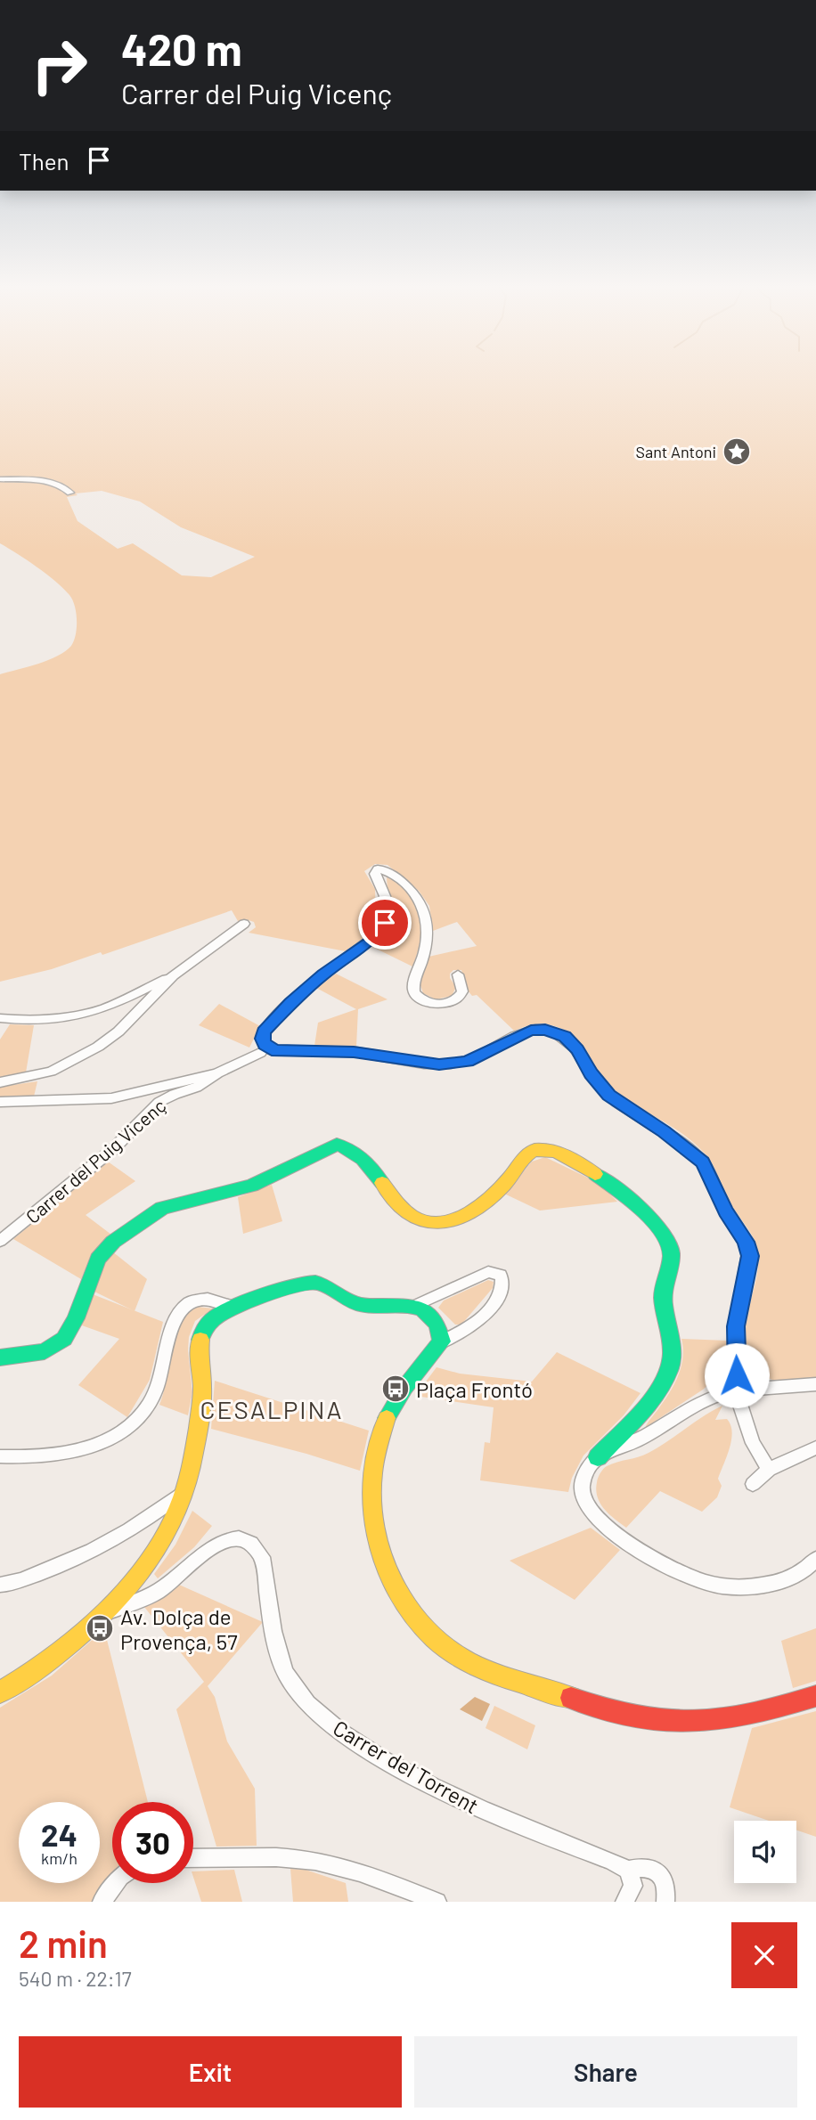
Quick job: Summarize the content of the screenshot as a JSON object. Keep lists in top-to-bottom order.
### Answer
{
  "streets": {
    "street": ["Carrer del Puig Vicenç", "Carrer del Torrent"]
  },
  "districts": ["CESALPINA"],
  "places": {
    "place": ["Sant Antoni"],
    "bus stop": ["Plaça Frontó", "Av. Dolça de Provença, 57"]
  },
  "page": {
    "turn": ["420 m", "Carrer del Puig Vicenç"],
    "then": "Then",
    "speed": "24 km/h",
    "limit": "30",
    "heading": ["2 min", "540 m · 22:17"],
    "buttons": ["Exit", "Share"]
  }
}
